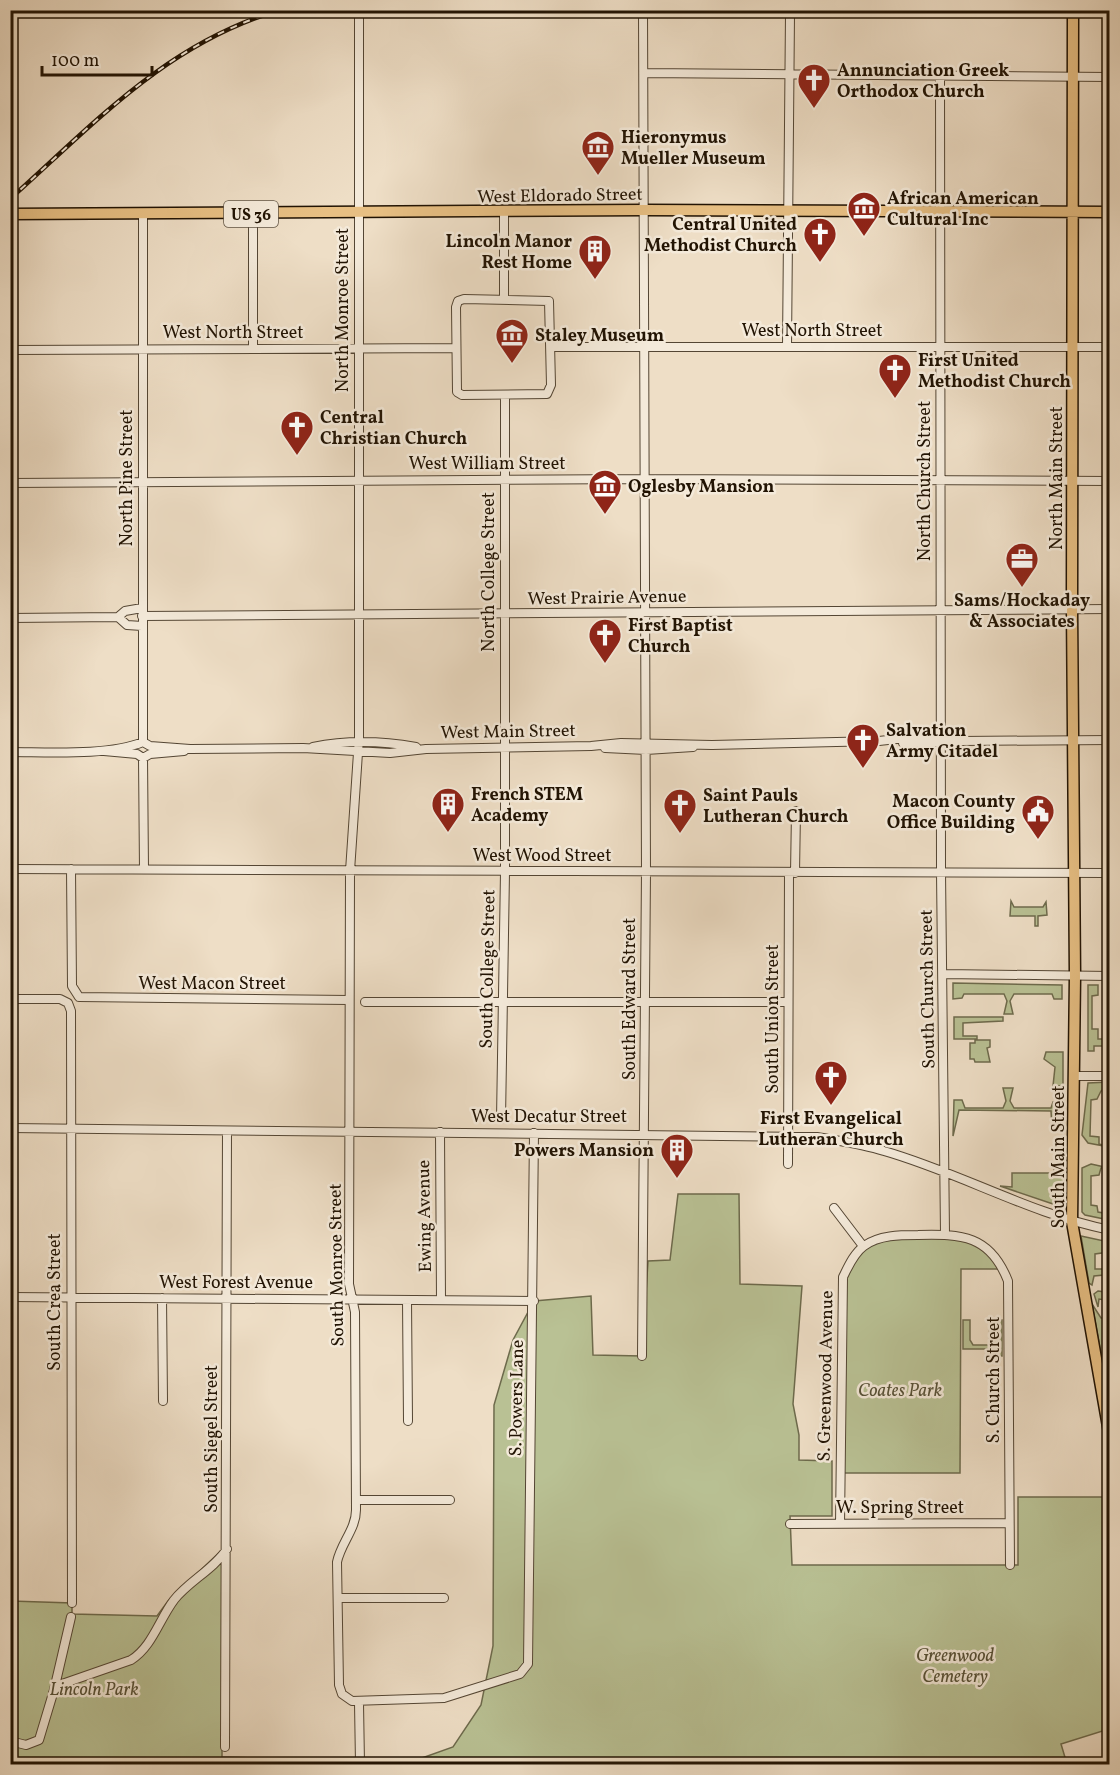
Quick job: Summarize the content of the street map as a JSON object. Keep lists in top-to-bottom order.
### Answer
{
  "streets": {
    "main road": [
      "West Eldorado Street",
      "US 36",
      "North Main Street",
      "South Main Street"
    ],
    "street": [
      "North Monroe Street",
      "West North Street",
      "West William Street",
      "North Pine Street",
      "North Church Street",
      "North College Street",
      "West Prairie Avenue",
      "West Main Street",
      "West Wood Street",
      "South College Street",
      "West Macon Street",
      "South Church Street",
      "South Edward Street",
      "South Union Street",
      "West Decatur Street",
      "Ewing Avenue",
      "South Monroe Street",
      "West Forest Avenue",
      "South Crea Street",
      "S. Greenwood Avenue",
      "S. Church Street",
      "S. Powers Lane",
      "South Siegel Street",
      "W. Spring Street"
    ]
  },
  "crossings": [
    ["West Eldorado Street", "North Monroe Street"],
    ["West Eldorado Street", "North Pine Street"],
    ["West Eldorado Street", "North Main Street"],
    ["West Eldorado Street", "North Church Street"],
    ["West Eldorado Street", "South Edward Street"],
    ["North Monroe Street", "West North Street"],
    ["North Monroe Street", "West William Street"],
    ["North Monroe Street", "West Prairie Avenue"],
    ["North Monroe Street", "West Main Street"],
    ["North Monroe Street", "South Monroe Street"],
    ["West North Street", "North Pine Street"],
    ["West North Street", "North Main Street"],
    ["West North Street", "North Church Street"],
    ["West North Street", "South Edward Street"],
    ["West William Street", "North Pine Street"],
    ["West William Street", "North Main Street"],
    ["West William Street", "North Church Street"],
    ["West William Street", "North College Street"],
    ["West William Street", "South Edward Street"],
    ["North Pine Street", "West Prairie Avenue"],
    ["North Pine Street", "West Main Street"],
    ["North Pine Street", "West Wood Street"],
    ["North Main Street", "West Prairie Avenue"],
    ["North Main Street", "West Main Street"],
    ["North Main Street", "West Wood Street"],
    ["North Main Street", "South Main Street"],
    ["North Church Street", "West Prairie Avenue"],
    ["North Church Street", "West Main Street"],
    ["North Church Street", "South Church Street"],
    ["North College Street", "West Prairie Avenue"],
    ["North College Street", "West Main Street"],
    ["North College Street", "South College Street"],
    ["West Prairie Avenue", "South Edward Street"],
    ["West Main Street", "South College Street"],
    ["West Main Street", "South Church Street"],
    ["West Main Street", "South Edward Street"],
    ["West Main Street", "South Monroe Street"],
    ["West Wood Street", "South College Street"],
    ["West Wood Street", "West Macon Street"],
    ["West Wood Street", "South Church Street"],
    ["West Wood Street", "South Edward Street"],
    ["West Wood Street", "South Union Street"],
    ["West Wood Street", "South Main Street"],
    ["West Wood Street", "South Monroe Street"],
    ["West Macon Street", "South Monroe Street"],
    ["South Church Street", "West Decatur Street"],
    ["South Church Street", "S. Church Street"],
    ["South Edward Street", "West Decatur Street"],
    ["South Union Street", "West Decatur Street"],
    ["West Decatur Street", "South Main Street"],
    ["West Decatur Street", "Ewing Avenue"],
    ["West Decatur Street", "South Monroe Street"],
    ["West Decatur Street", "South Crea Street"],
    ["West Decatur Street", "S. Powers Lane"],
    ["West Decatur Street", "South Siegel Street"],
    ["Ewing Avenue", "West Forest Avenue"],
    ["South Monroe Street", "West Forest Avenue"],
    ["South Monroe Street", "S. Powers Lane"],
    ["West Forest Avenue", "South Crea Street"],
    ["West Forest Avenue", "S. Powers Lane"],
    ["West Forest Avenue", "South Siegel Street"],
    ["S. Greenwood Avenue", "W. Spring Street"],
    ["S. Church Street", "W. Spring Street"]
  ],
  "parks": ["Coates Park", "Greenwood Cemetery", "Lincoln Park"],
  "places": {
    "church": [
      "Annunciation Greek Orthodox Church",
      "Central United Methodist Church",
      "First United Methodist Church",
      "Central Christian Church",
      "First Baptist Church",
      "Salvation Army Citadel",
      "Saint Pauls Lutheran Church",
      "First Evangelical Lutheran Church"
    ],
    "museum": [
      "Hieronymus Mueller Museum",
      "African American Cultural Inc",
      "Staley Museum",
      "Oglesby Mansion"
    ],
    "building": ["Lincoln Manor Rest Home", "French STEM Academy", "Powers Mansion"],
    "office": ["Sams/Hockaday & Associates"],
    "public building": ["Macon County Office Building"]
  },
  "scale_bar": "100 m"
}
